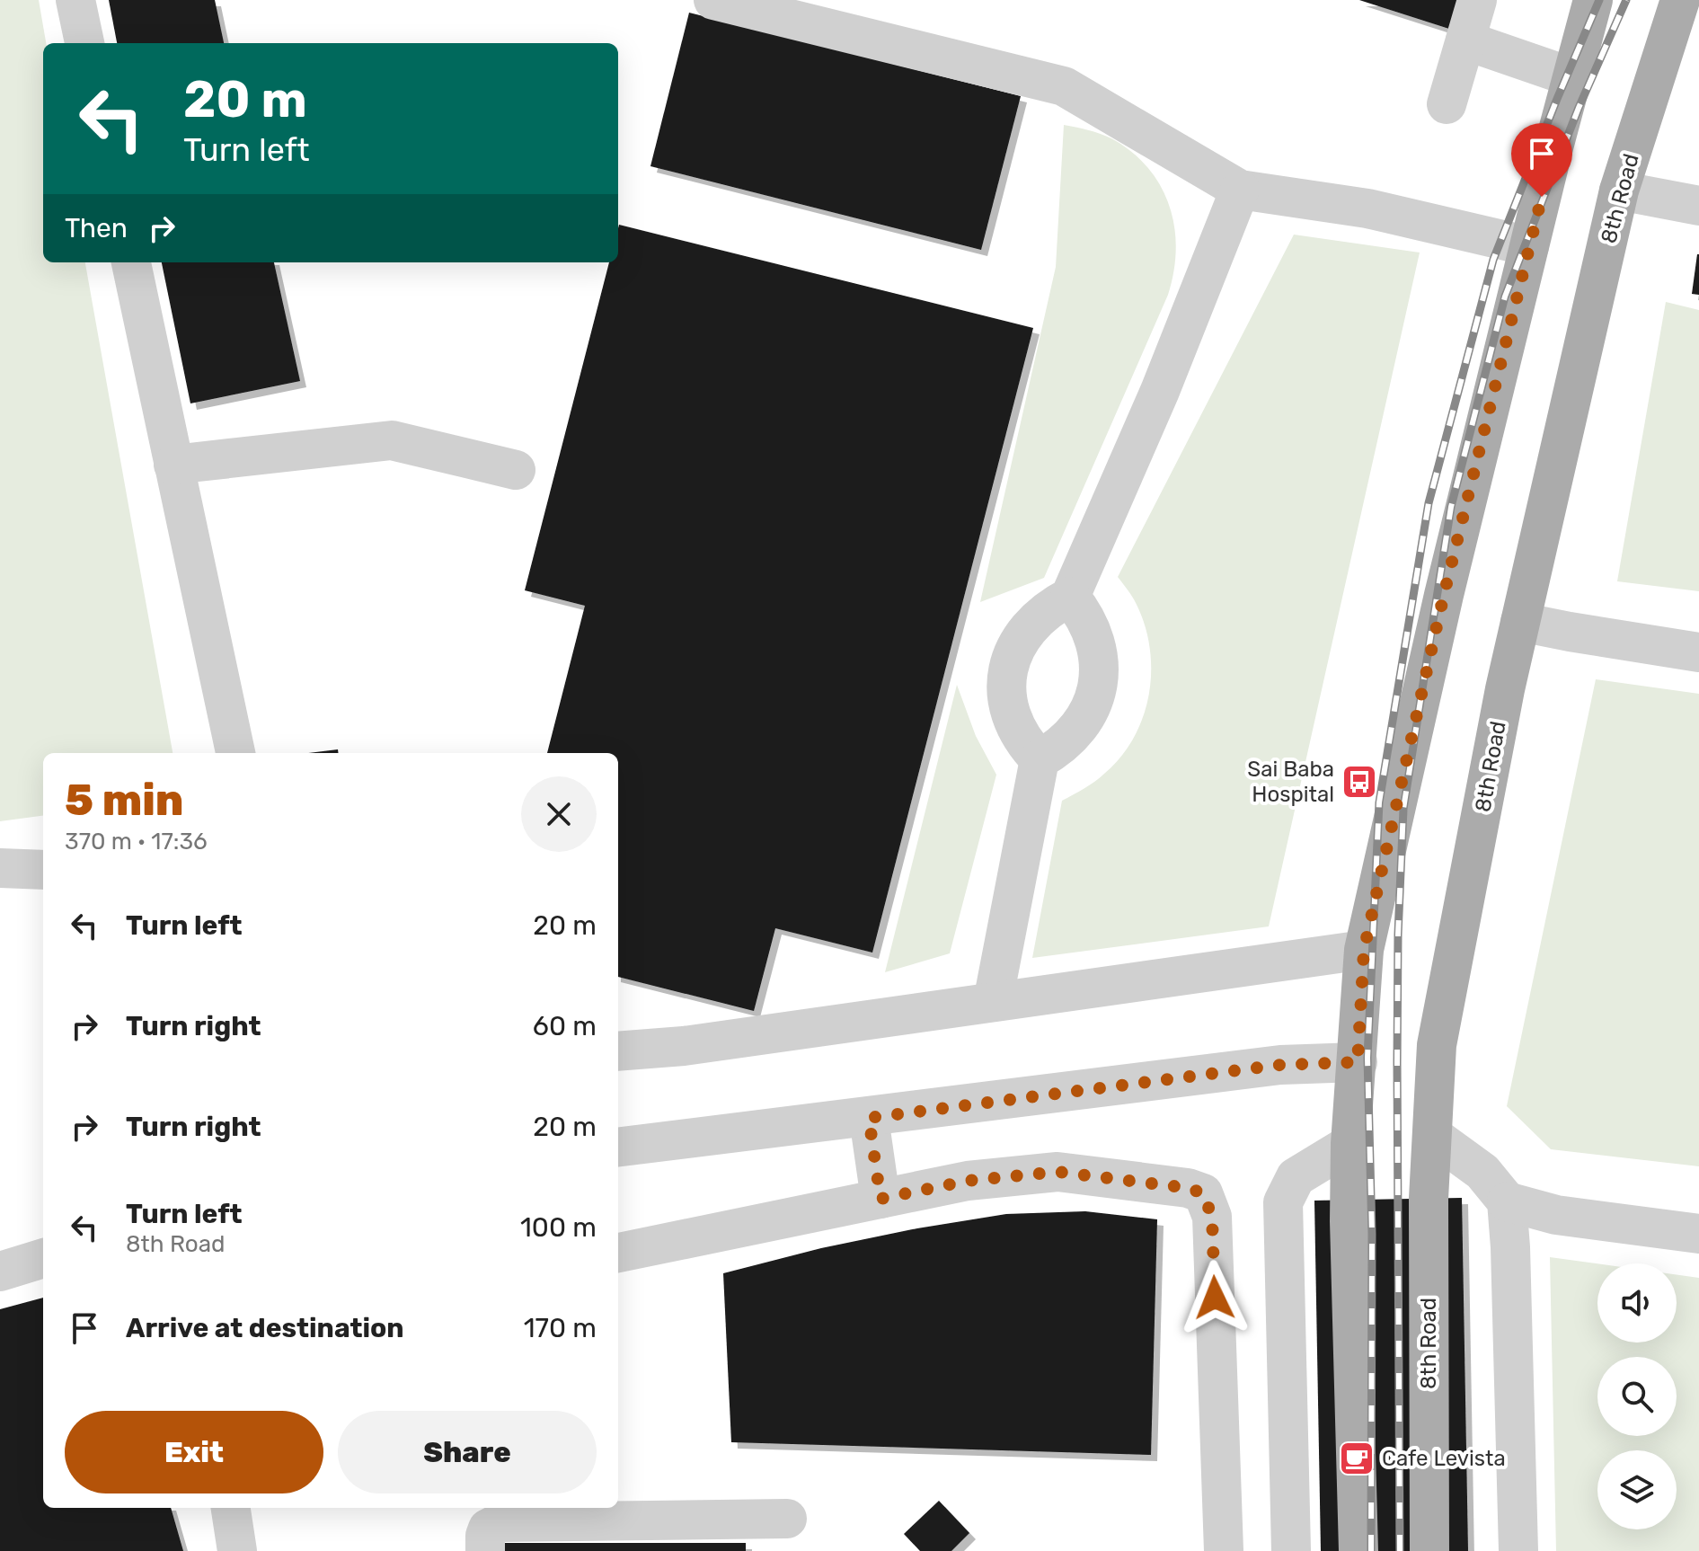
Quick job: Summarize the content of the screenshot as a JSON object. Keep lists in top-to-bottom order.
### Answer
{
  "streets": {
    "main road": ["8th Road"]
  },
  "places": {
    "bus stop": ["Sai Baba Hospital"],
    "cafe": ["Cafe Levista"]
  },
  "page": {
    "turn": ["20 m", "Turn left"],
    "then": "Then",
    "heading": ["5 min", "370 m · 17:36"],
    "list": [
      {
        "name": "Turn left",
        "value": "20 m"
      },
      {
        "name": "Turn right",
        "value": "60 m"
      },
      {
        "name": "Turn right",
        "value": "20 m"
      },
      {
        "name": "Turn left",
        "note": "8th Road",
        "value": "100 m"
      },
      {
        "name": "Arrive at destination",
        "value": "170 m"
      }
    ],
    "buttons": ["Exit", "Share"]
  }
}
